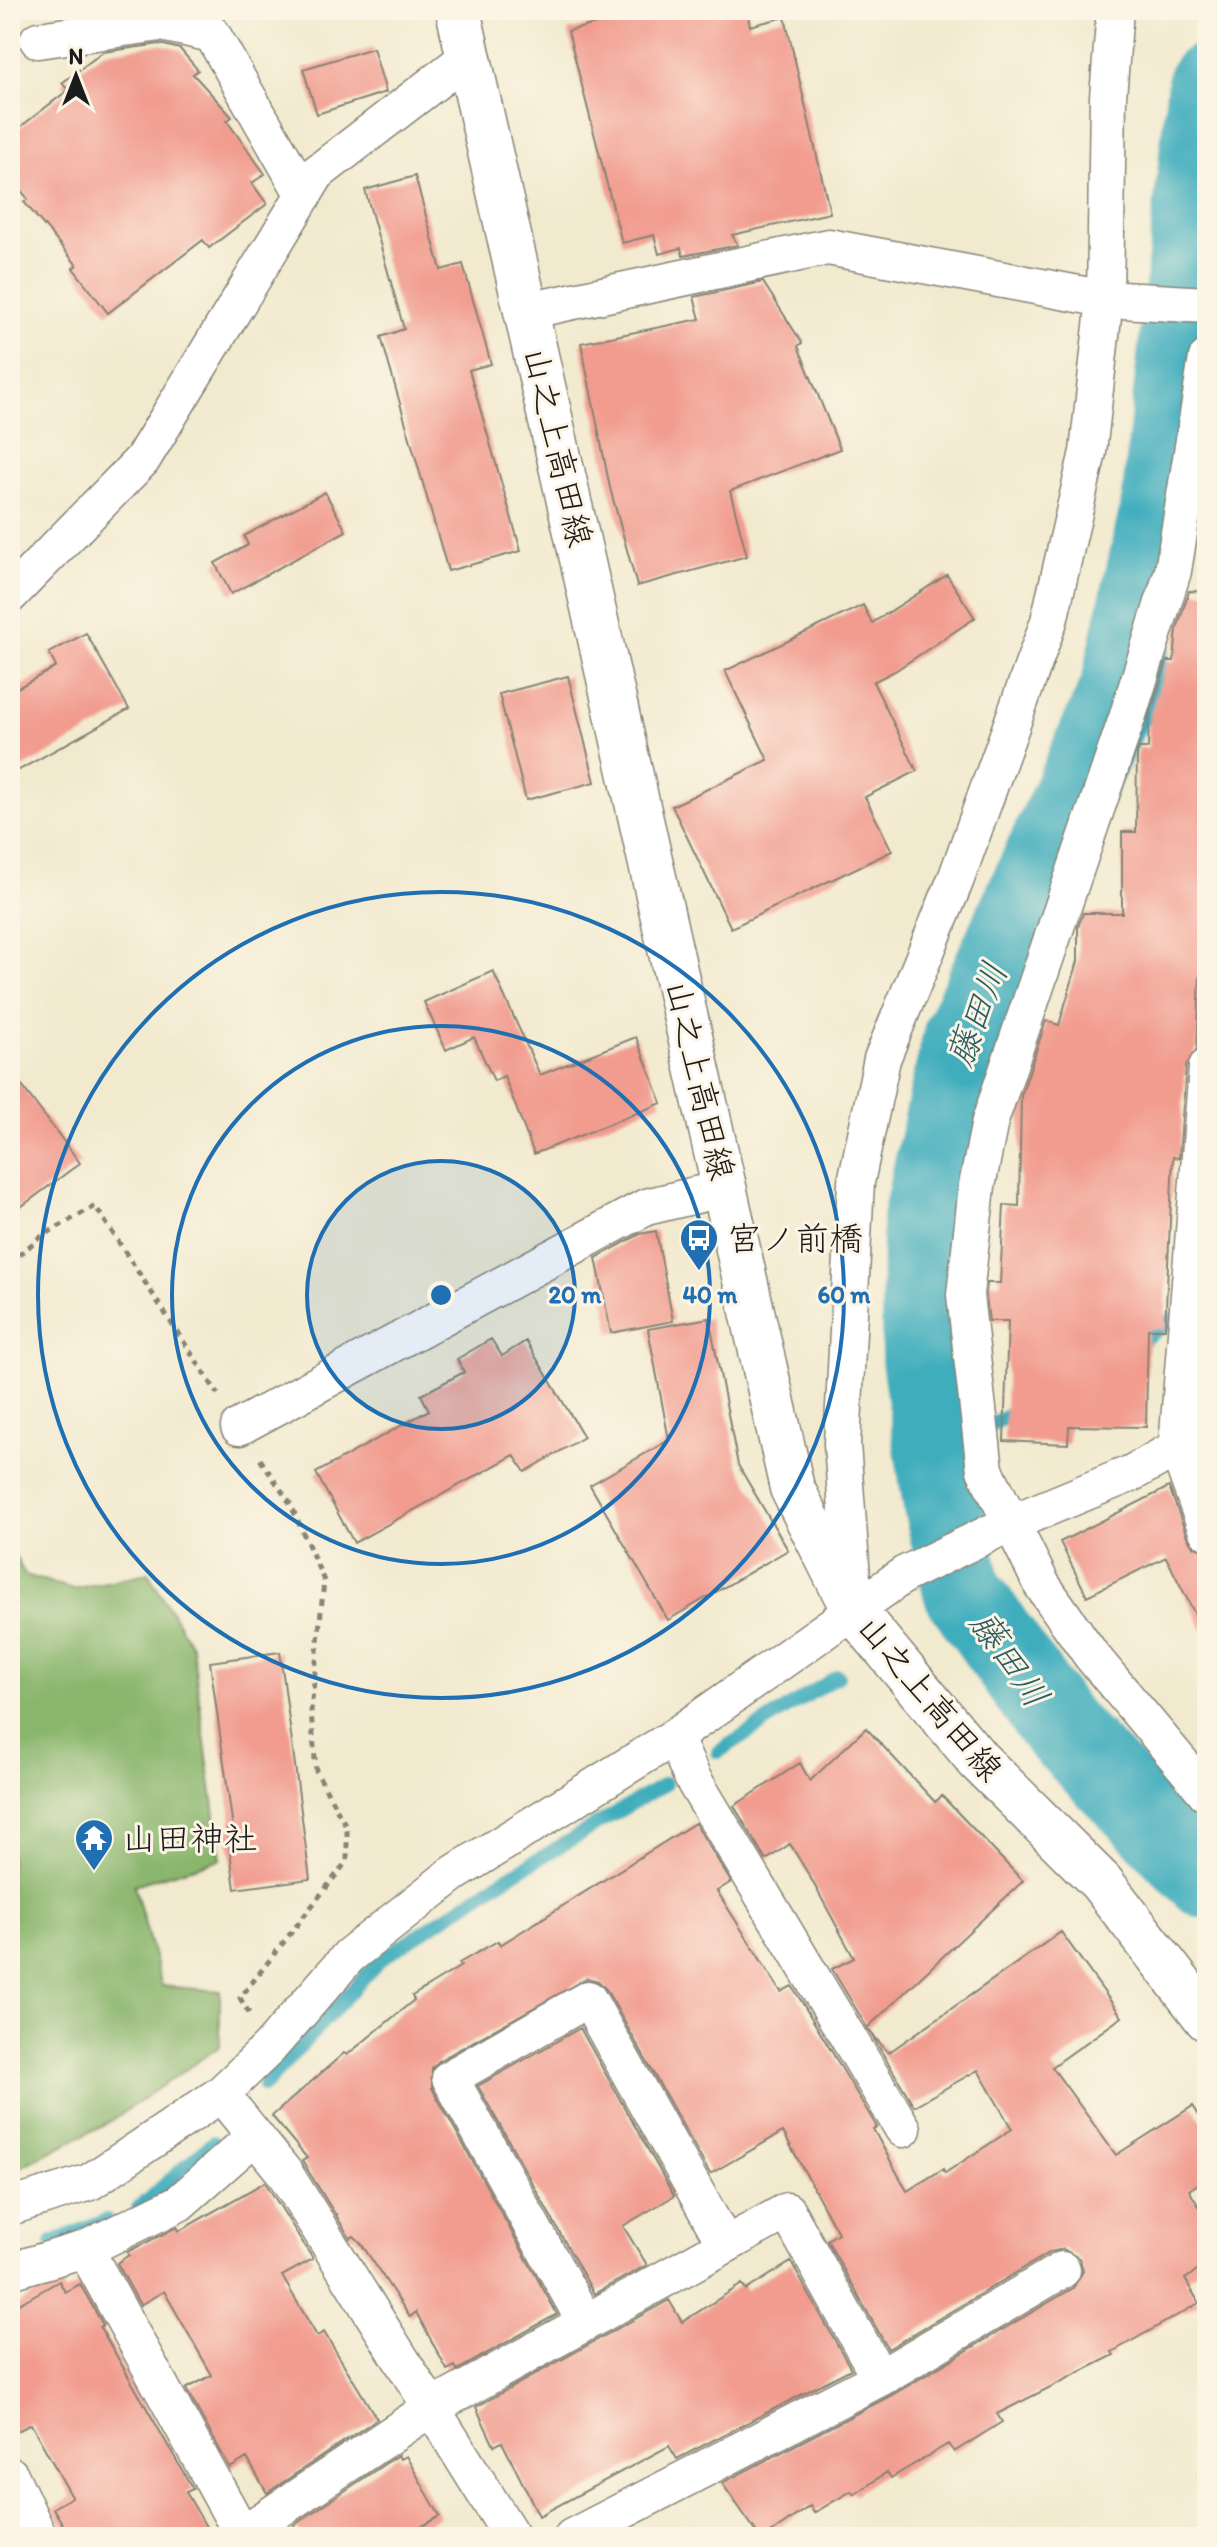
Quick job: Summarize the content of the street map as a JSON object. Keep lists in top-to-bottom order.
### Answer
{
  "streets": {
    "street": ["山之上高田線"]
  },
  "water": ["藤田川"],
  "places": {
    "bus stop": ["宮ノ前橋"],
    "temple": ["山田神社"]
  },
  "north": "top",
  "rings": ["20 m", "40 m", "60 m"]
}
